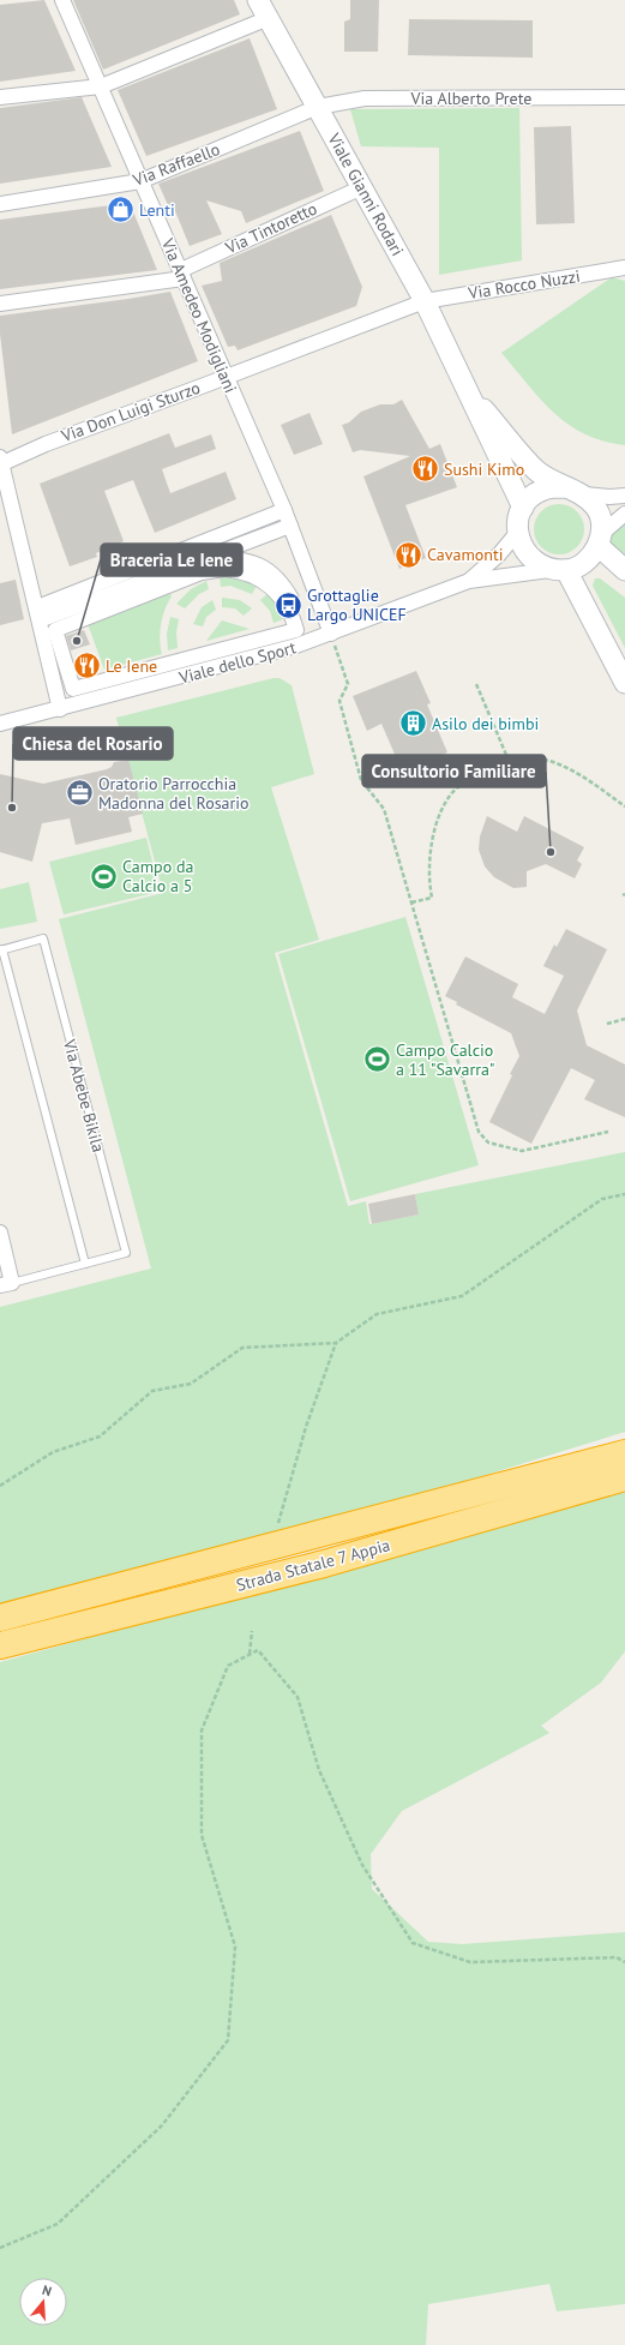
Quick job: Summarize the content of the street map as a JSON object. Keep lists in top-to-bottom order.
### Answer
{
  "streets": {
    "highway": ["Strada Statale 7 Appia"],
    "street": [
      "Via Alberto Prete",
      "Via Raffaello",
      "Viale Gianni Rodari",
      "Via Tintoretto",
      "Via Rocco Nuzzi",
      "Via Amedeo Modigliani",
      "Via Don Luigi Sturzo",
      "Viale dello Sport",
      "Via Abebe Bikila"
    ]
  },
  "crossings": [
    ["Via Alberto Prete", "Via Raffaello"],
    ["Via Alberto Prete", "Viale Gianni Rodari"],
    ["Via Raffaello", "Viale Gianni Rodari"],
    ["Via Raffaello", "Via Amedeo Modigliani"],
    ["Viale Gianni Rodari", "Via Tintoretto"],
    ["Viale Gianni Rodari", "Via Rocco Nuzzi"],
    ["Viale Gianni Rodari", "Via Don Luigi Sturzo"],
    ["Viale Gianni Rodari", "Viale dello Sport"],
    ["Via Tintoretto", "Via Amedeo Modigliani"],
    ["Via Rocco Nuzzi", "Via Don Luigi Sturzo"],
    ["Via Amedeo Modigliani", "Via Don Luigi Sturzo"],
    ["Via Amedeo Modigliani", "Viale dello Sport"]
  ],
  "places": {
    "shop": ["Lenti"],
    "restaurant": ["Sushi Kimo", "Cavamonti", "Le Iene"],
    "bus stop": ["Grottaglie Largo UNICEF"],
    "other": ["Braceria Le Iene", "Chiesa del Rosario", "Consultorio Familiare"],
    "building": ["Asilo dei bimbi"],
    "office": ["Oratorio Parrocchia Madonna del Rosario"],
    "sports": ["Campo da Calcio a 5", "Campo Calcio a 11 \"Savarra\""]
  },
  "north": "top"
}
